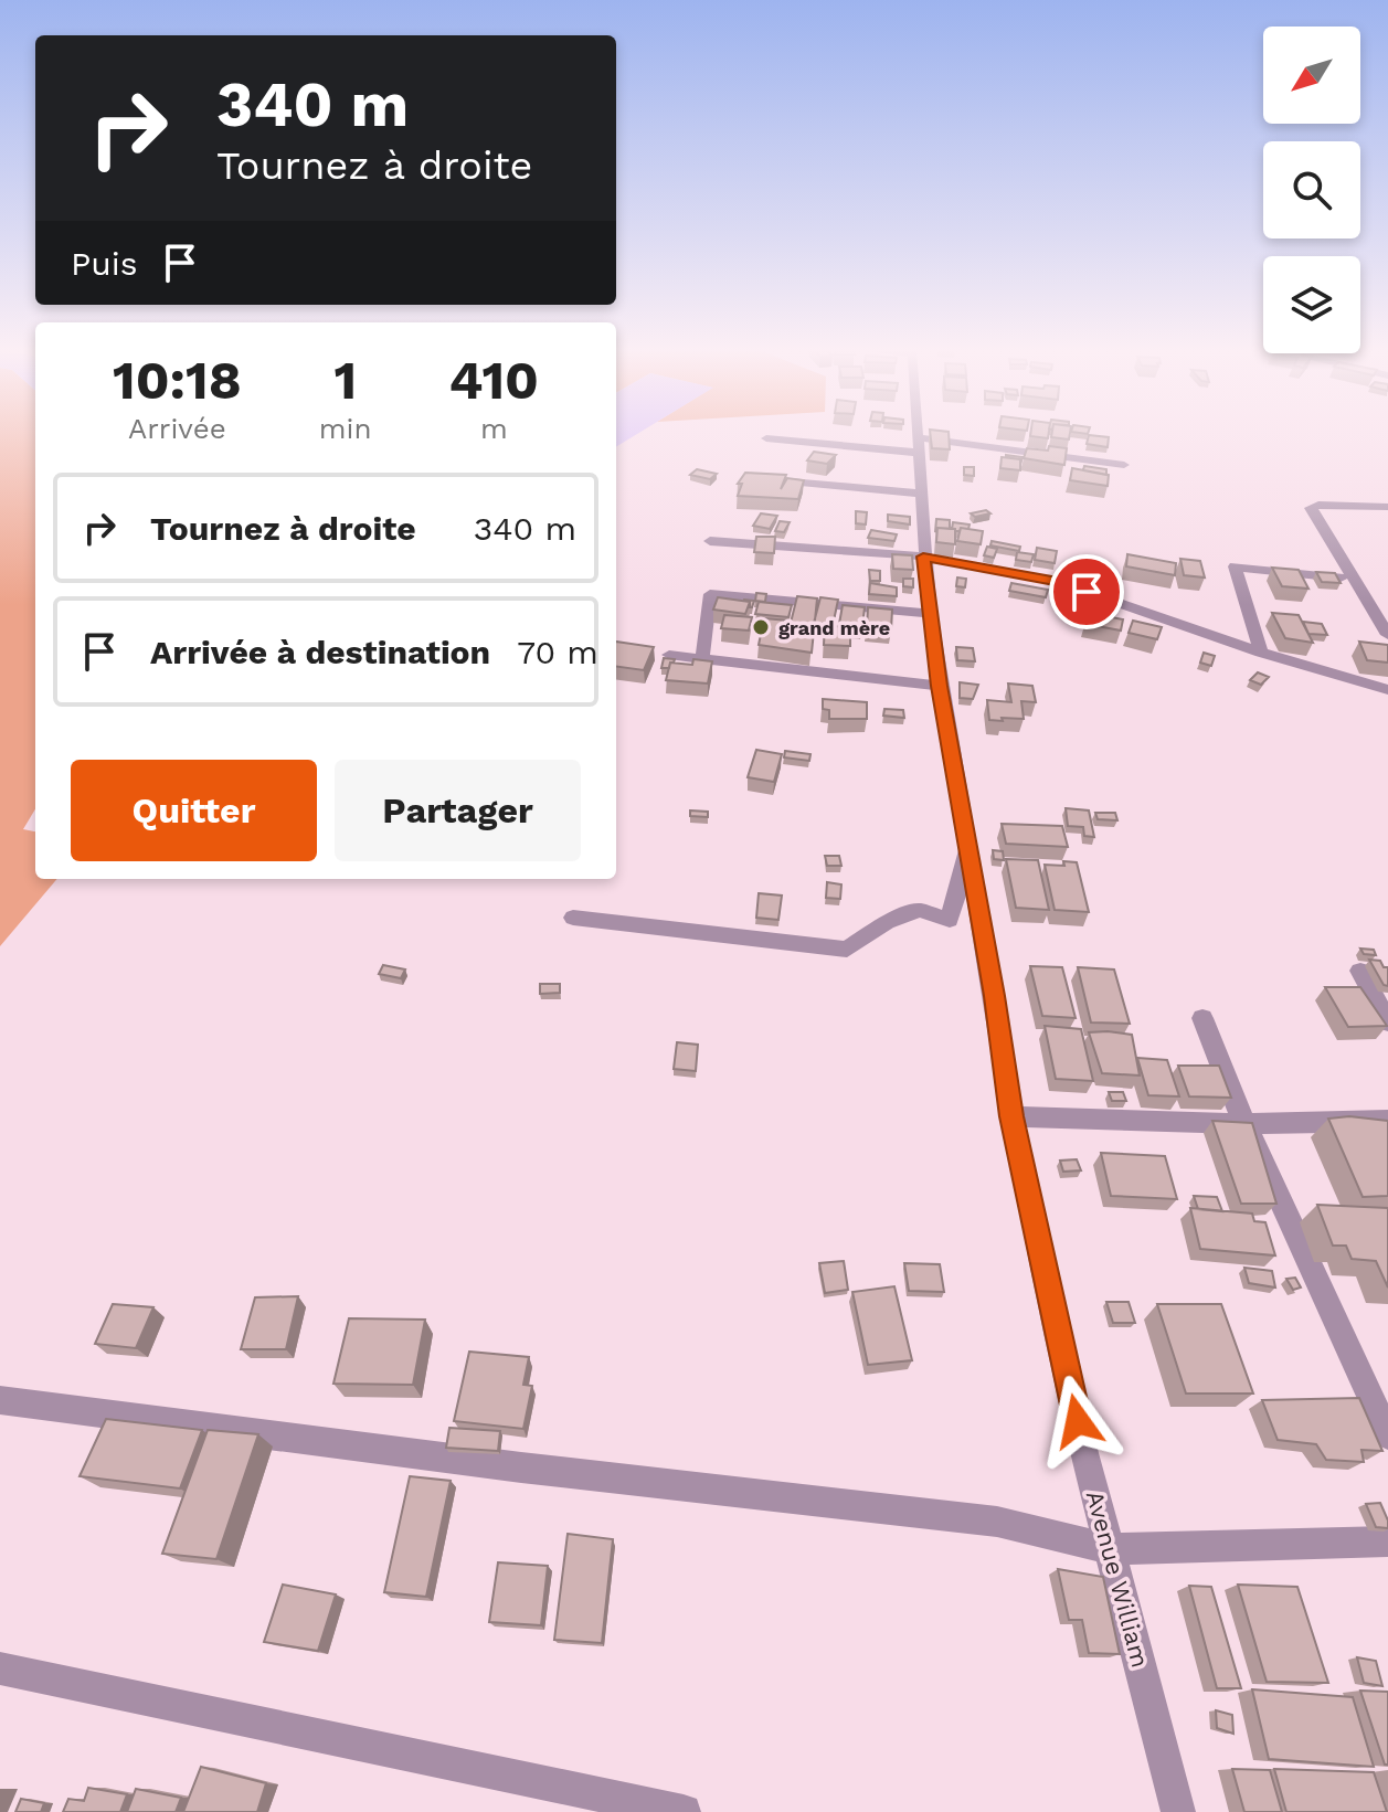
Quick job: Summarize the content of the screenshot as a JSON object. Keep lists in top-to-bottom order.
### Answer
{
  "streets": {
    "street": ["Avenue William"]
  },
  "places": ["grand mère"],
  "north": "bottom left",
  "page": {
    "turn": ["340 m", "Tournez à droite"],
    "then": "Puis",
    "eta": [
      "10:18",
      "Arrivée",
      "1",
      "min",
      "410",
      "m"
    ],
    "list": [
      {
        "name": "Tournez à droite",
        "value": "340 m"
      },
      {
        "name": "Arrivée à destination",
        "value": "70 m"
      }
    ],
    "buttons": ["Quitter", "Partager"]
  }
}
